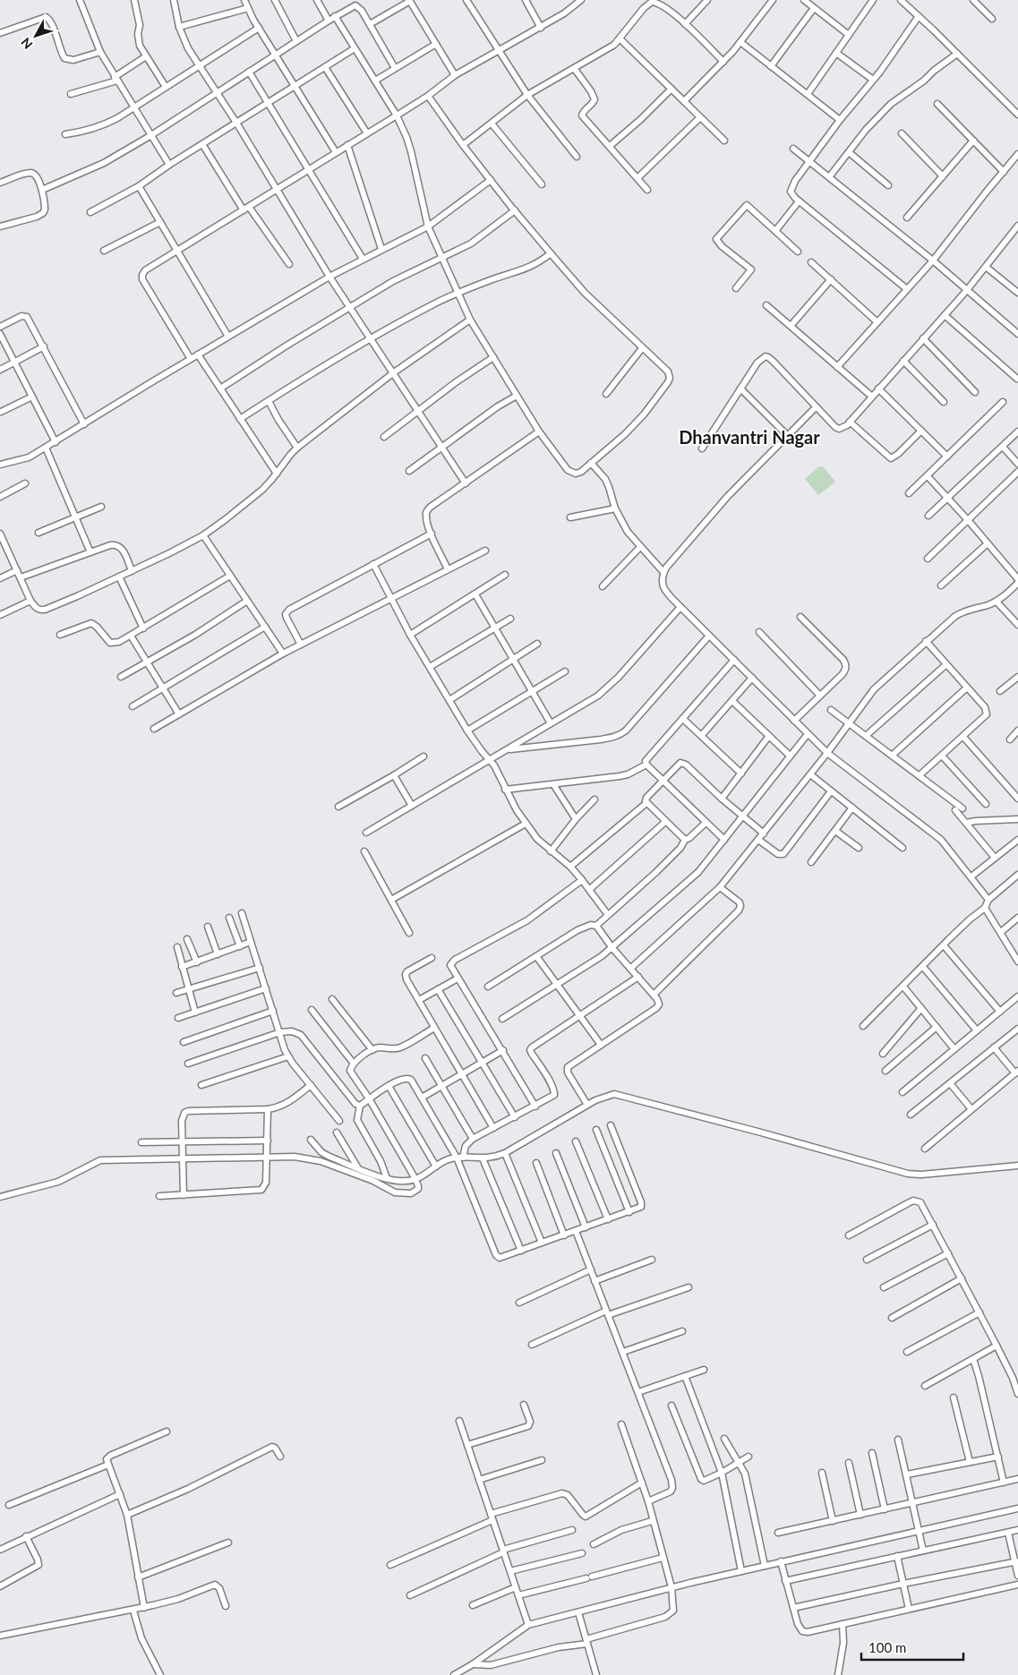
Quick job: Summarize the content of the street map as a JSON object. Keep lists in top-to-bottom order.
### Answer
{
  "districts": ["Dhanvantri Nagar"],
  "scale_bar": "100 m",
  "north": "bottom left"
}
